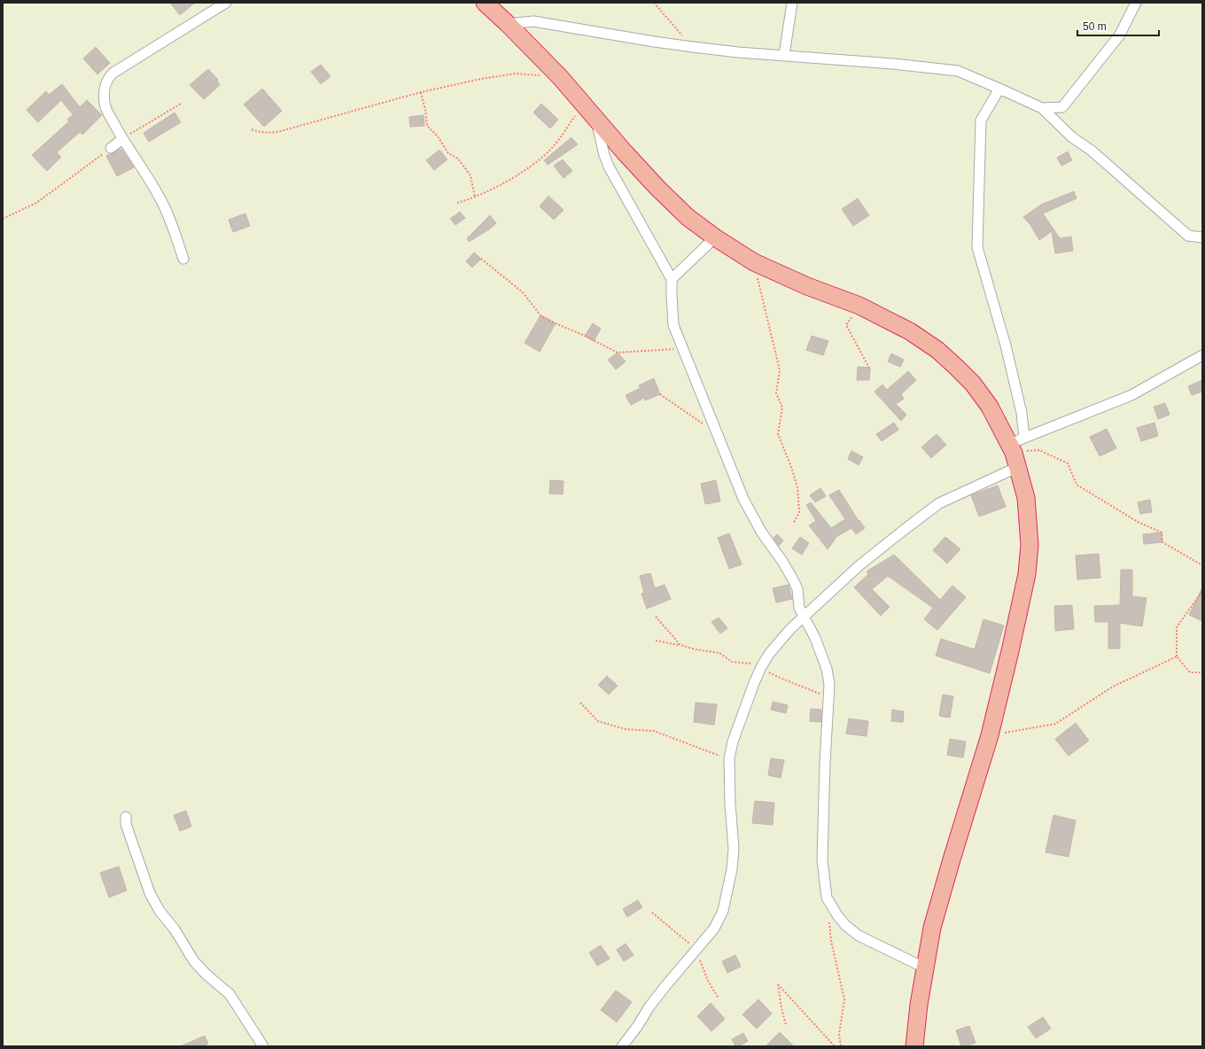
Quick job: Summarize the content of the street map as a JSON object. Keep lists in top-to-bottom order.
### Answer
{
  "scale_bar": "50 m"
}
